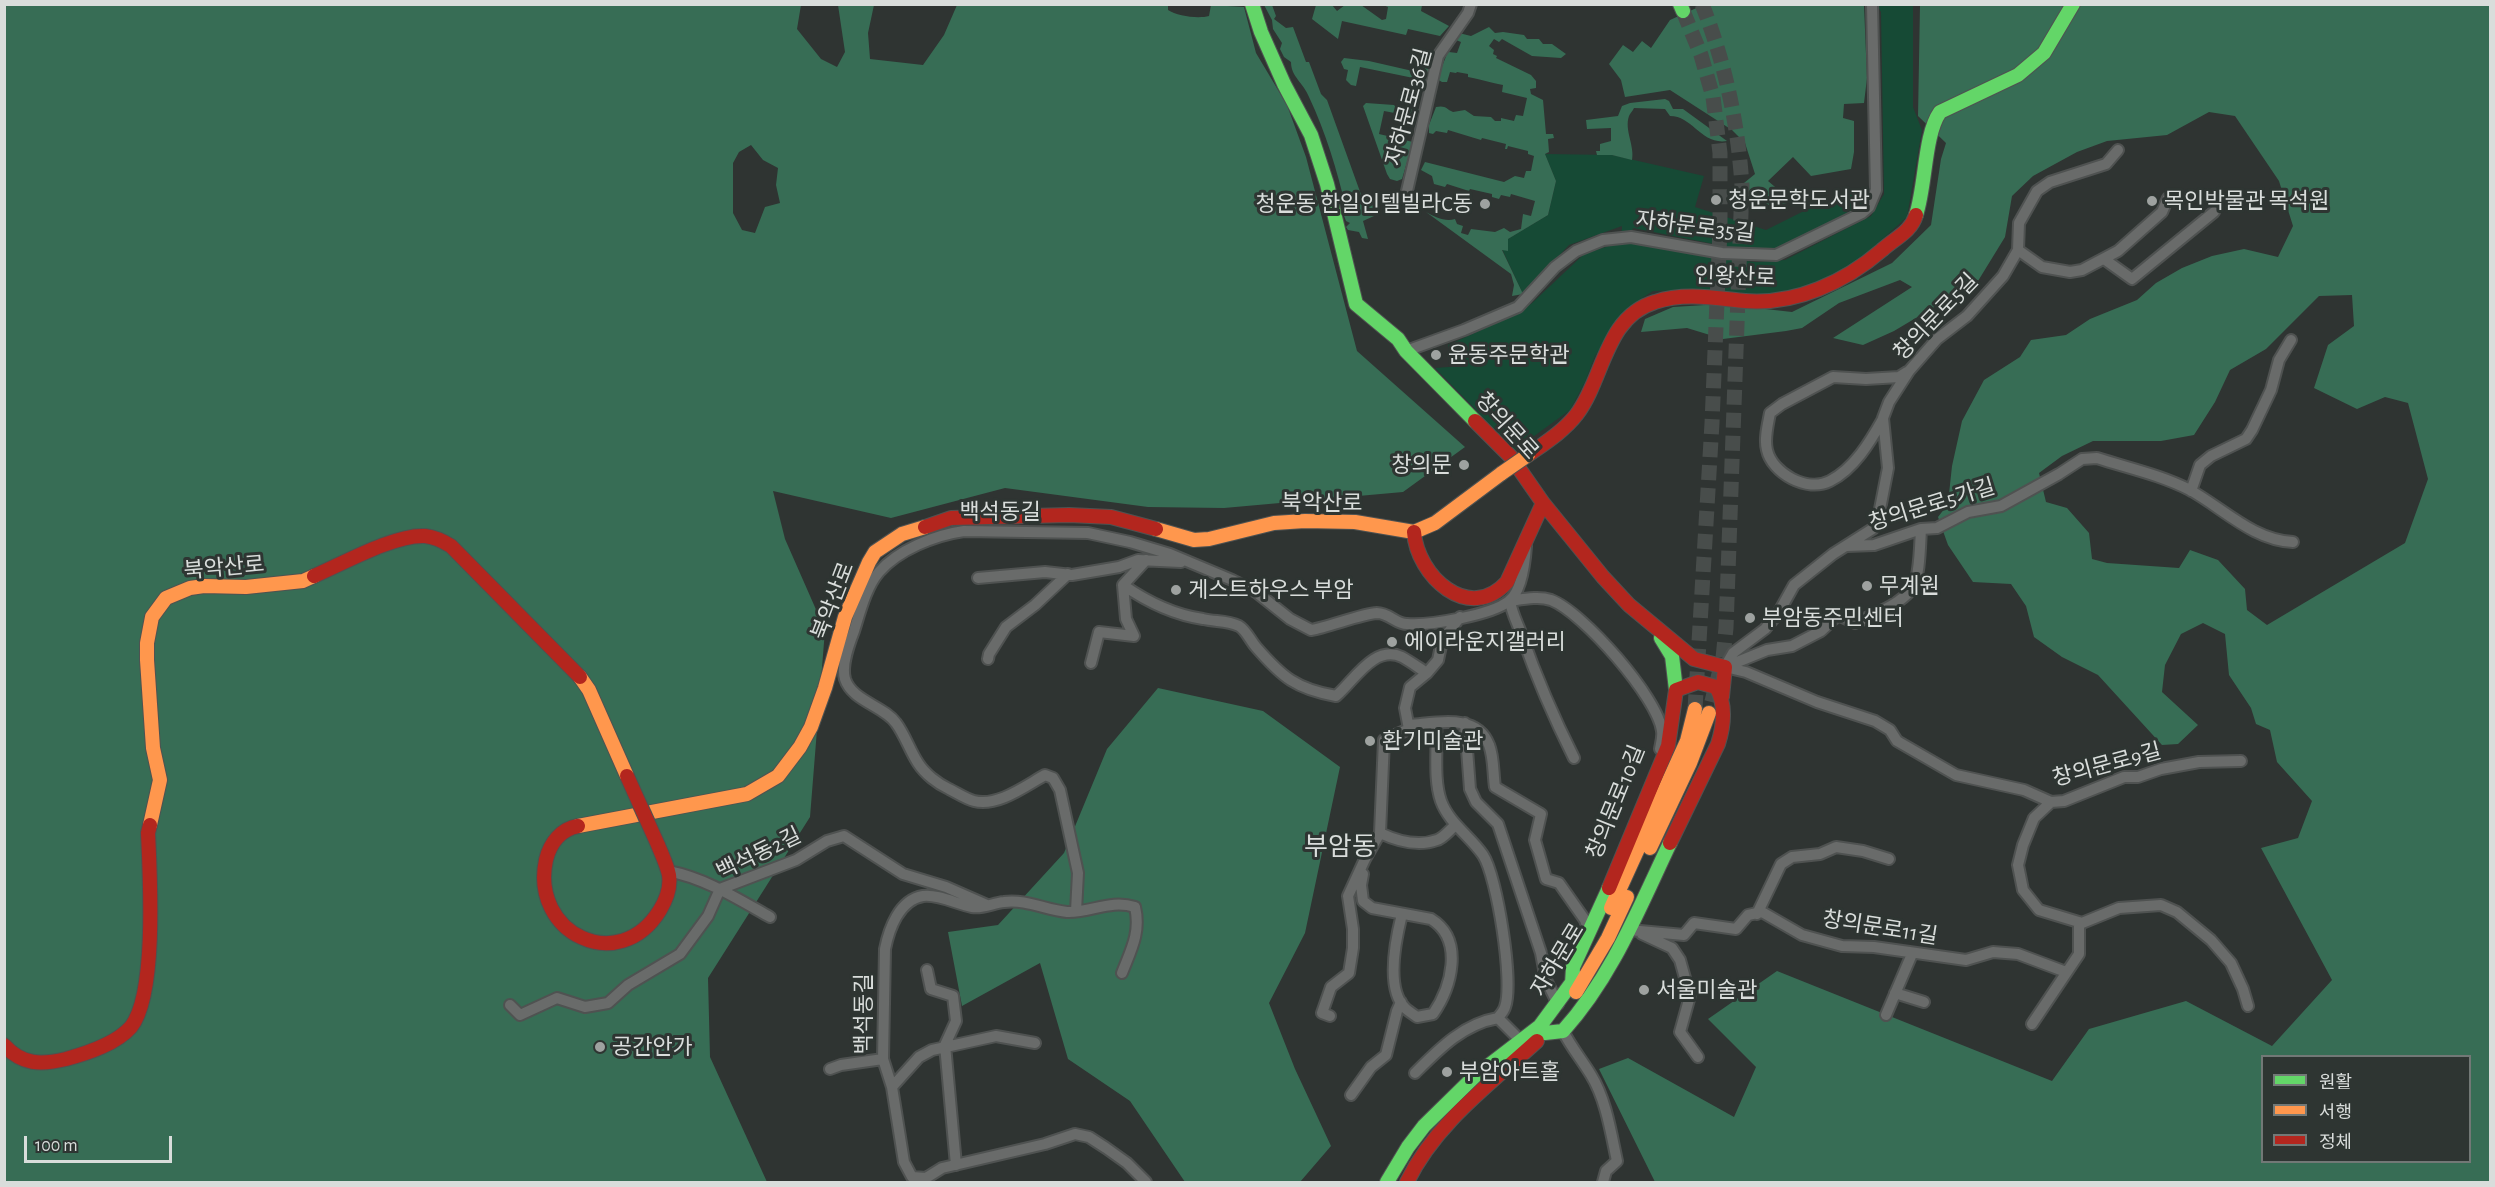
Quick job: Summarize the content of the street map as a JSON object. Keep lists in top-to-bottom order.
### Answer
{
  "streets": {
    "street": [
      "자하문로36길",
      "자하문로35길",
      "인왕산로",
      "창의문로5길",
      "창의문로",
      "북악산로",
      "창의문로5가길",
      "백석동길",
      "창의문로9길",
      "창의문로10길",
      "백석동2길",
      "창의문로11길",
      "자하문로"
    ]
  },
  "crossings": [
    ["자하문로35길", "창의문로"],
    ["인왕산로", "북악산로"],
    ["창의문로", "창의문로9길"],
    ["백석동길", "창의문로10길"],
    ["백석동길", "백석동2길"]
  ],
  "districts": ["부암동"],
  "places": [
    "청운문학도서관",
    "목인박물관 목석원",
    "청운동 한일인텔빌라C동",
    "윤동주문학관",
    "창의문",
    "무계원",
    "게스트하우스 부암",
    "부암동주민센터",
    "에이라운지갤러리",
    "환기미술관",
    "서울미술관",
    "공간안가",
    "부암아트홀"
  ],
  "legend": ["원활", "서행", "정체"],
  "scale_bar": "100 m"
}
